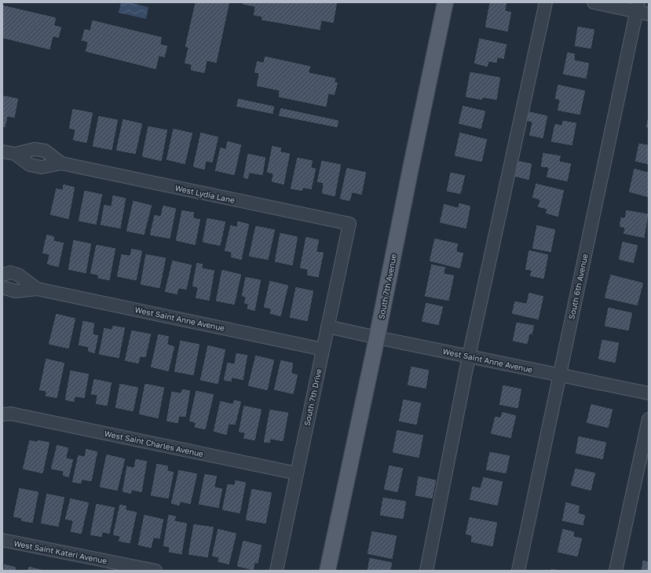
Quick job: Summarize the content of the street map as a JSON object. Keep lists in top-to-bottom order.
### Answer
{
  "streets": {
    "main road": ["South 7th Avenue"],
    "street": [
      "West Lydia Lane",
      "South 6th Avenue",
      "West Saint Anne Avenue",
      "South 7th Drive",
      "West Saint Charles Avenue",
      "West Saint Kateri Avenue"
    ]
  },
  "crossings": [
    ["West Lydia Lane", "South 7th Drive"],
    ["South 7th Avenue", "West Saint Anne Avenue"],
    ["South 6th Avenue", "West Saint Anne Avenue"],
    ["West Saint Anne Avenue", "South 7th Drive"],
    ["South 7th Drive", "West Saint Charles Avenue"]
  ]
}
